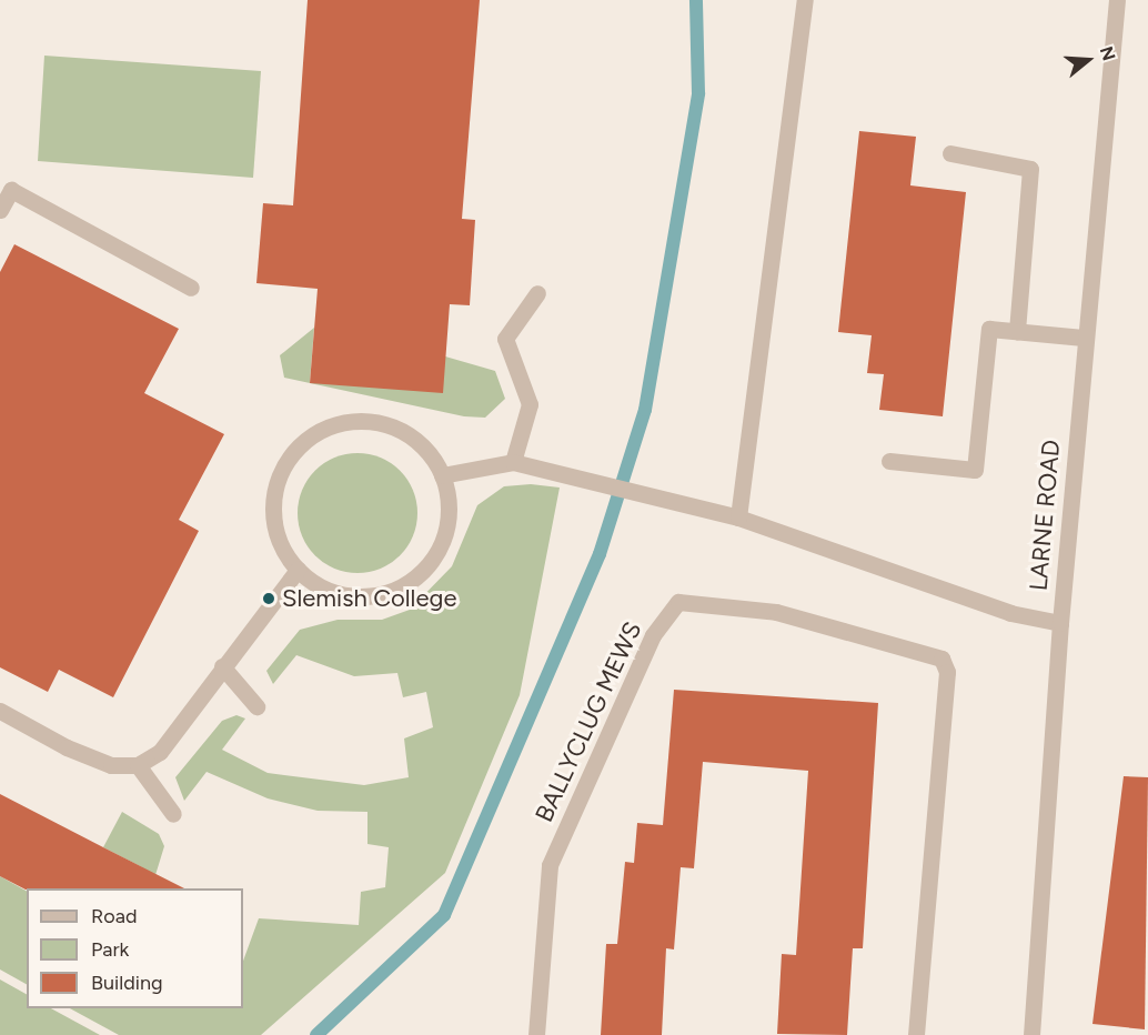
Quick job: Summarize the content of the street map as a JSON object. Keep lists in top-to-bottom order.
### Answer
{
  "streets": {
    "street": ["LARNE ROAD", "BALLYCLUG MEWS"]
  },
  "places": ["Slemish College"],
  "legend": ["Road", "Park", "Building"],
  "north": "right"
}
